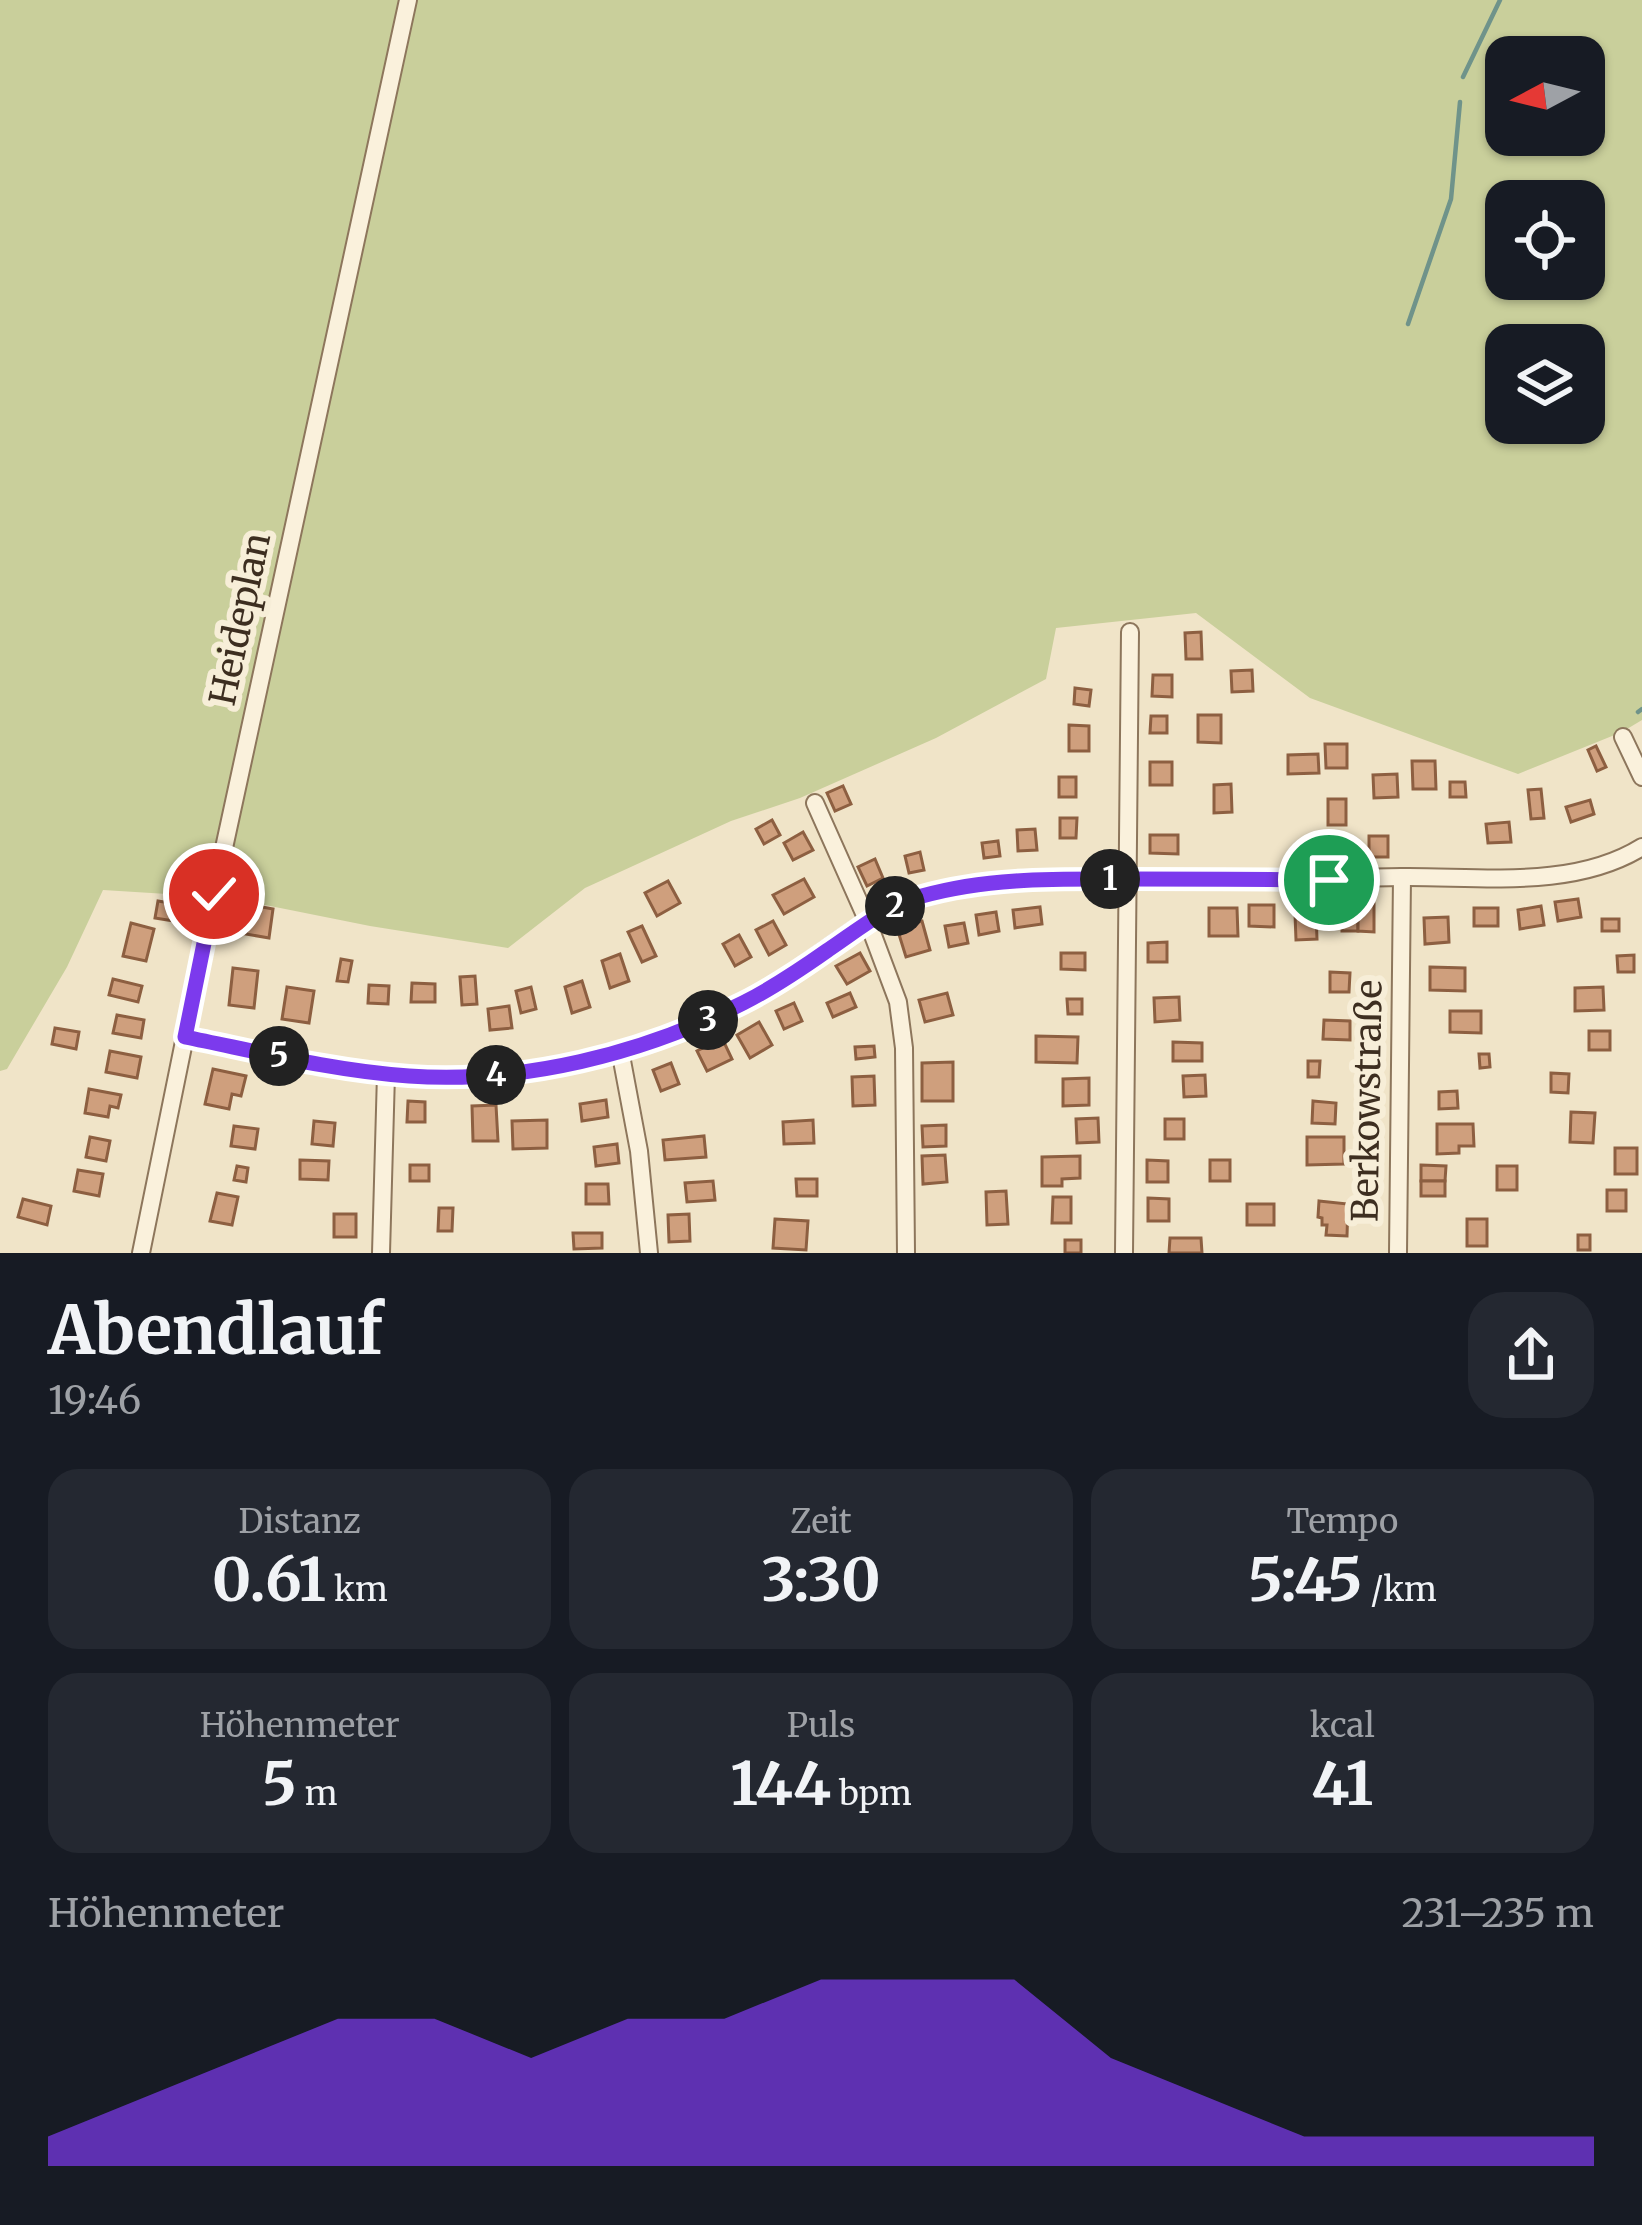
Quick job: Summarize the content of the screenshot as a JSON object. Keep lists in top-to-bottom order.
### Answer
{
  "streets": {
    "street": ["Heideplan", "Berkowstraße"]
  },
  "north": "left",
  "page": {
    "pins": [
      "1",
      "2",
      "3",
      "5",
      "4"
    ],
    "heading": ["Abendlauf", "19:46"],
    "stats": [
      ["Distanz", "0.61 km"],
      ["Zeit", "3:30"],
      ["Tempo", "5:45 /km"],
      ["Höhenmeter", "5 m"],
      ["Puls", "144 bpm"],
      ["kcal", "41"]
    ],
    "chart": ["Höhenmeter", "231–235 m"]
  }
}
